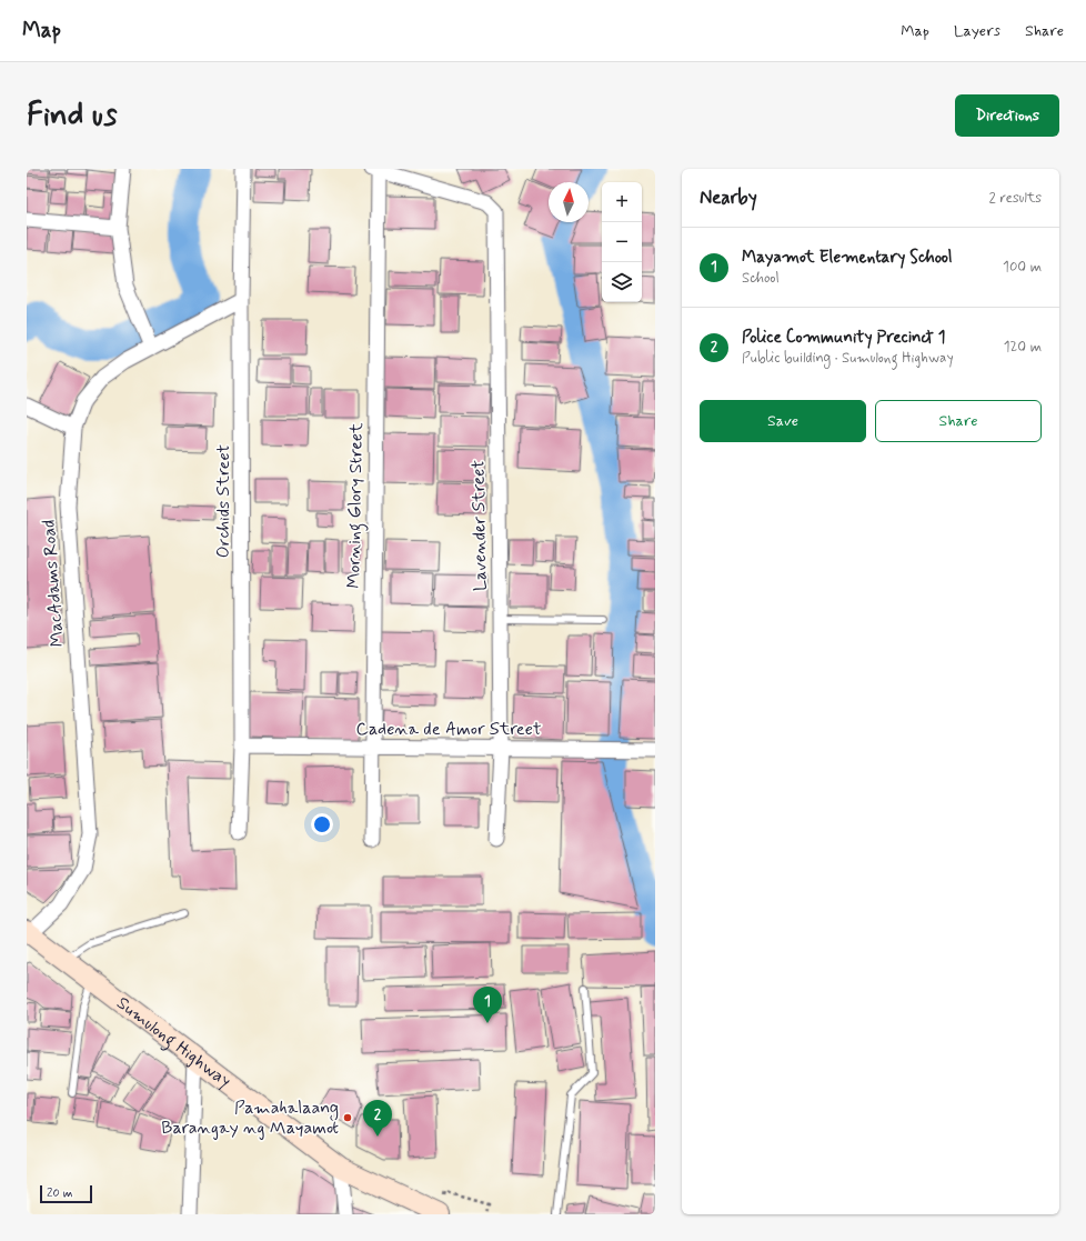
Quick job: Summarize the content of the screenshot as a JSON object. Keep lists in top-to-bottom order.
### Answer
{
  "streets": {
    "main road": ["Sumulong Highway"],
    "street": [
      "Orchids Street",
      "Morning Glory Street",
      "Lavender Street",
      "MacAdams Road",
      "Cadena de Amor Street"
    ]
  },
  "crossings": [
    ["Orchids Street", "MacAdams Road"],
    ["Orchids Street", "Cadena de Amor Street"],
    ["Morning Glory Street", "Lavender Street"],
    ["Morning Glory Street", "Cadena de Amor Street"],
    ["Lavender Street", "Cadena de Amor Street"],
    ["MacAdams Road", "Sumulong Highway"]
  ],
  "places": ["Pamahalaang Barangay ng Mayamot"],
  "scale_bar": "20 m",
  "north": "top",
  "page": {
    "header": "Map",
    "nav": ["Map", "Layers", "Share"],
    "buttons": [
      "Directions",
      ["Save", "Share"]
    ],
    "title": "Find us",
    "heading": ["Nearby", "2 results"],
    "map_buttons": ["+", "−"],
    "list": [
      {
        "mark": "1",
        "name": "Mayamot Elementary School",
        "note": "School",
        "value": "100 m"
      },
      {
        "mark": "2",
        "name": "Police Community Precinct 1",
        "note": "Public building · Sumulong Highway",
        "value": "120 m"
      }
    ],
    "pins": ["1", "2"],
    "scale": "20 m"
  }
}
